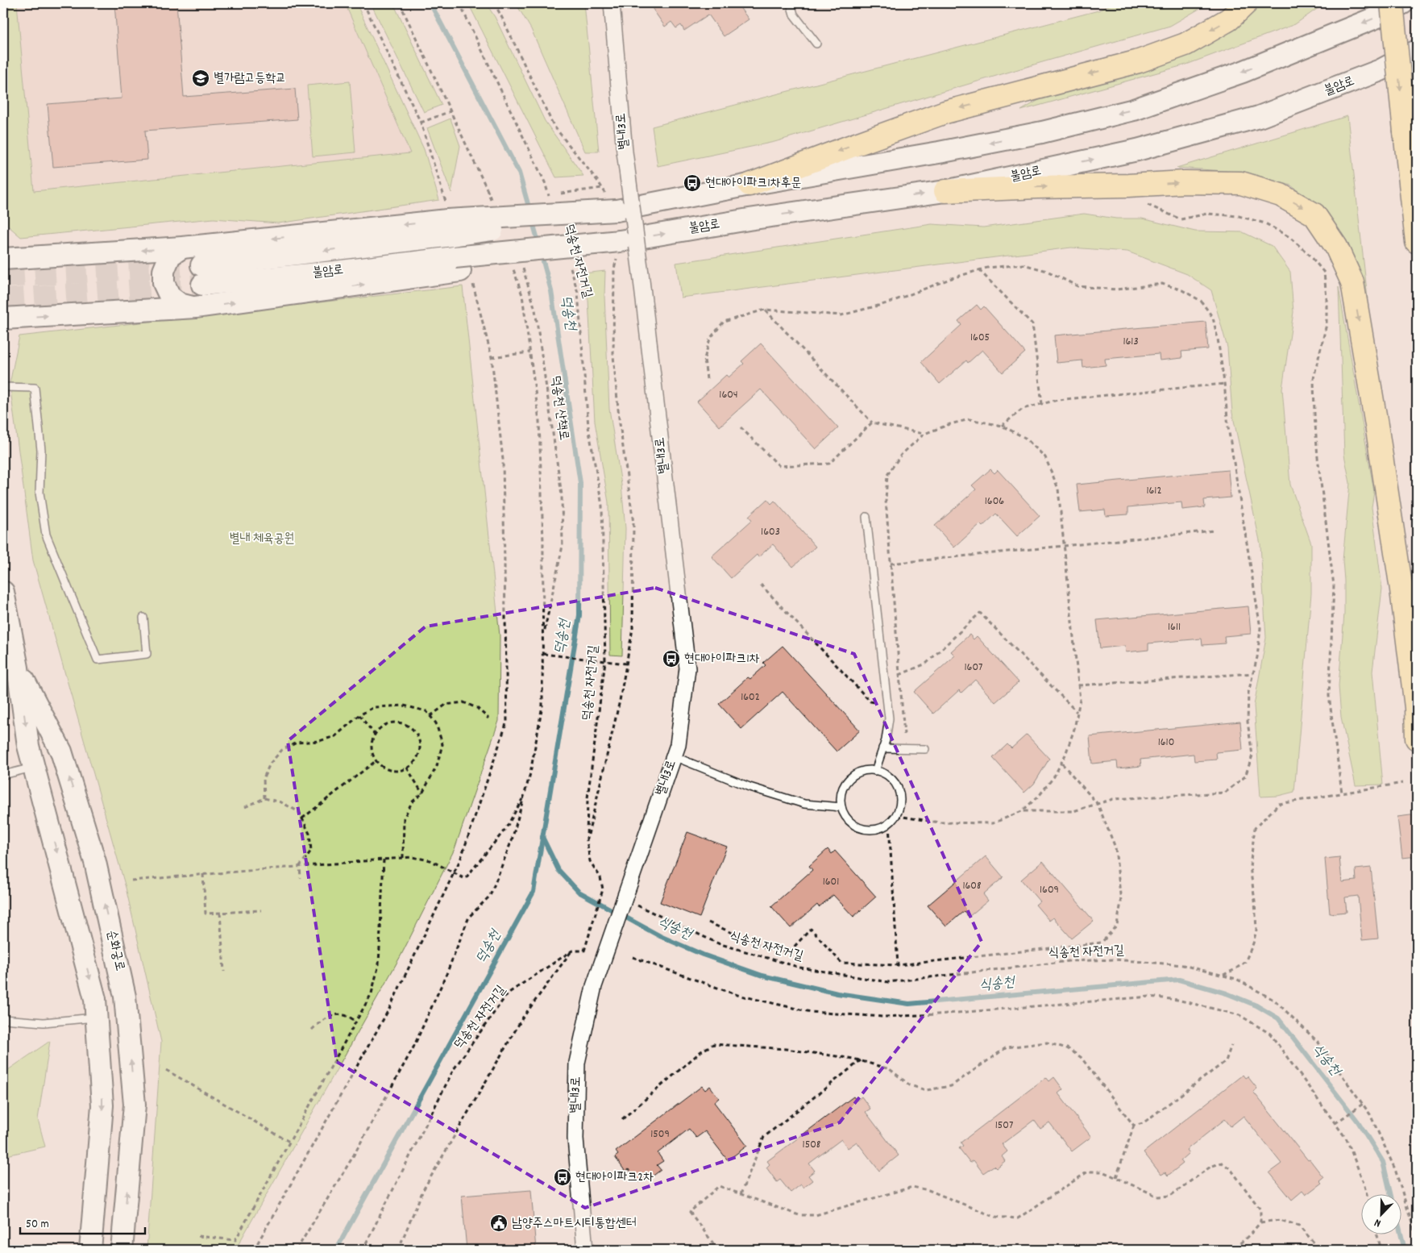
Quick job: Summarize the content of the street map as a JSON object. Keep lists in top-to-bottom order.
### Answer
{
  "streets": {
    "street": ["불암로", "별내3로", "순화궁로"],
    "path": ["덕송천 자전거길", "덕송천 산책로", "식송천 자전거길"]
  },
  "crossings": [
    ["별내3로", "식송천 자전거길"]
  ],
  "water": ["덕송천", "식송천"],
  "parks": ["별내 체육공원"],
  "places": {
    "school or university": ["별가람고등학교"],
    "bus stop": ["현대아이파크1차후문", "현대아이파크1차", "현대아이파크2차"],
    "public building": ["남양주스마트시티통합센터"]
  },
  "house_numbers": [
    "1605",
    "1613",
    "1604",
    "1612",
    "1606",
    "1603",
    "1611",
    "1607",
    "1602",
    "1610",
    "1601",
    "1608",
    "1609",
    "1507",
    "1509",
    "1508"
  ],
  "scale_bar": "50 m",
  "north": "bottom left"
}
